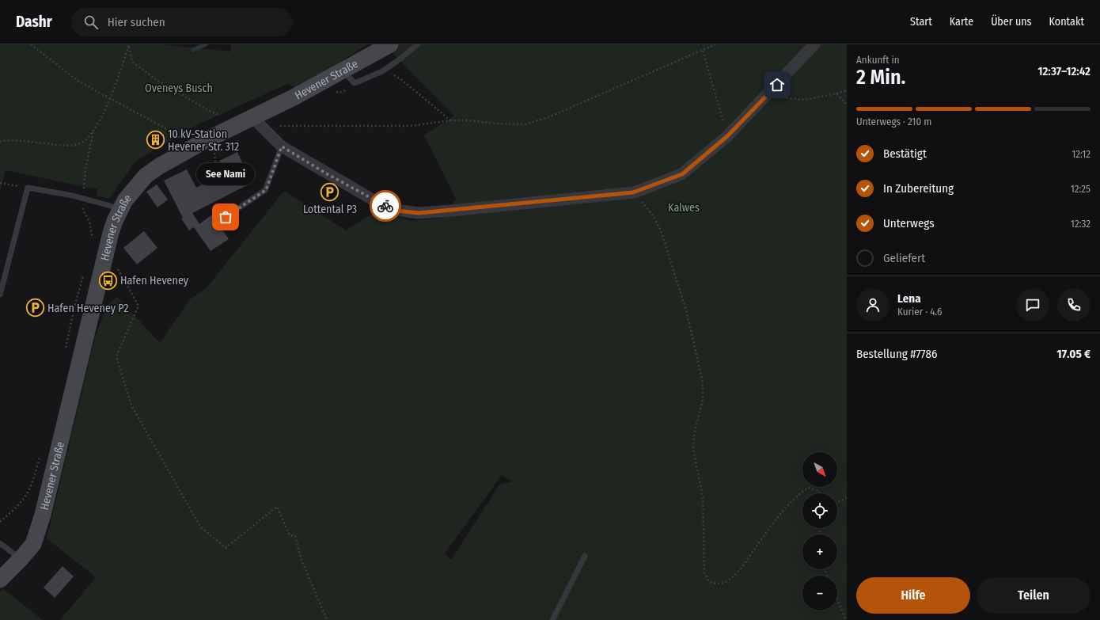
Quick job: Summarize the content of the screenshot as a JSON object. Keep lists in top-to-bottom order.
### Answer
{
  "streets": {
    "street": ["Hevener Straße"]
  },
  "parks": ["Oveneys Busch", "Kalwes"],
  "places": {
    "building": ["10 kV-Station Hevener Str. 312"],
    "parking": ["Lottental P3", "Hafen Heveney P2"],
    "other": ["See Nami"],
    "bus stop": ["Hafen Heveney"]
  },
  "north": "bottom right",
  "page": {
    "header": "Dashr",
    "search": "Hier suchen",
    "nav": [
      "Start",
      "Karte",
      "Über uns",
      "Kontakt"
    ],
    "heading": ["2 Min.", "Ankunft in", "12:37–12:42"],
    "panel": [
      "Lena",
      "Kurier · 4.6",
      "Bestellung #7786",
      "17.05 €"
    ],
    "bar": "Unterwegs · 210 m",
    "list": [
      ["Bestätigt", "12:12"],
      ["In Zubereitung", "12:25"],
      ["Unterwegs", "12:32"],
      "Geliefert"
    ],
    "bubble": "See Nami",
    "map_buttons": ["+", "−"],
    "buttons": ["Hilfe", "Teilen"]
  }
}
